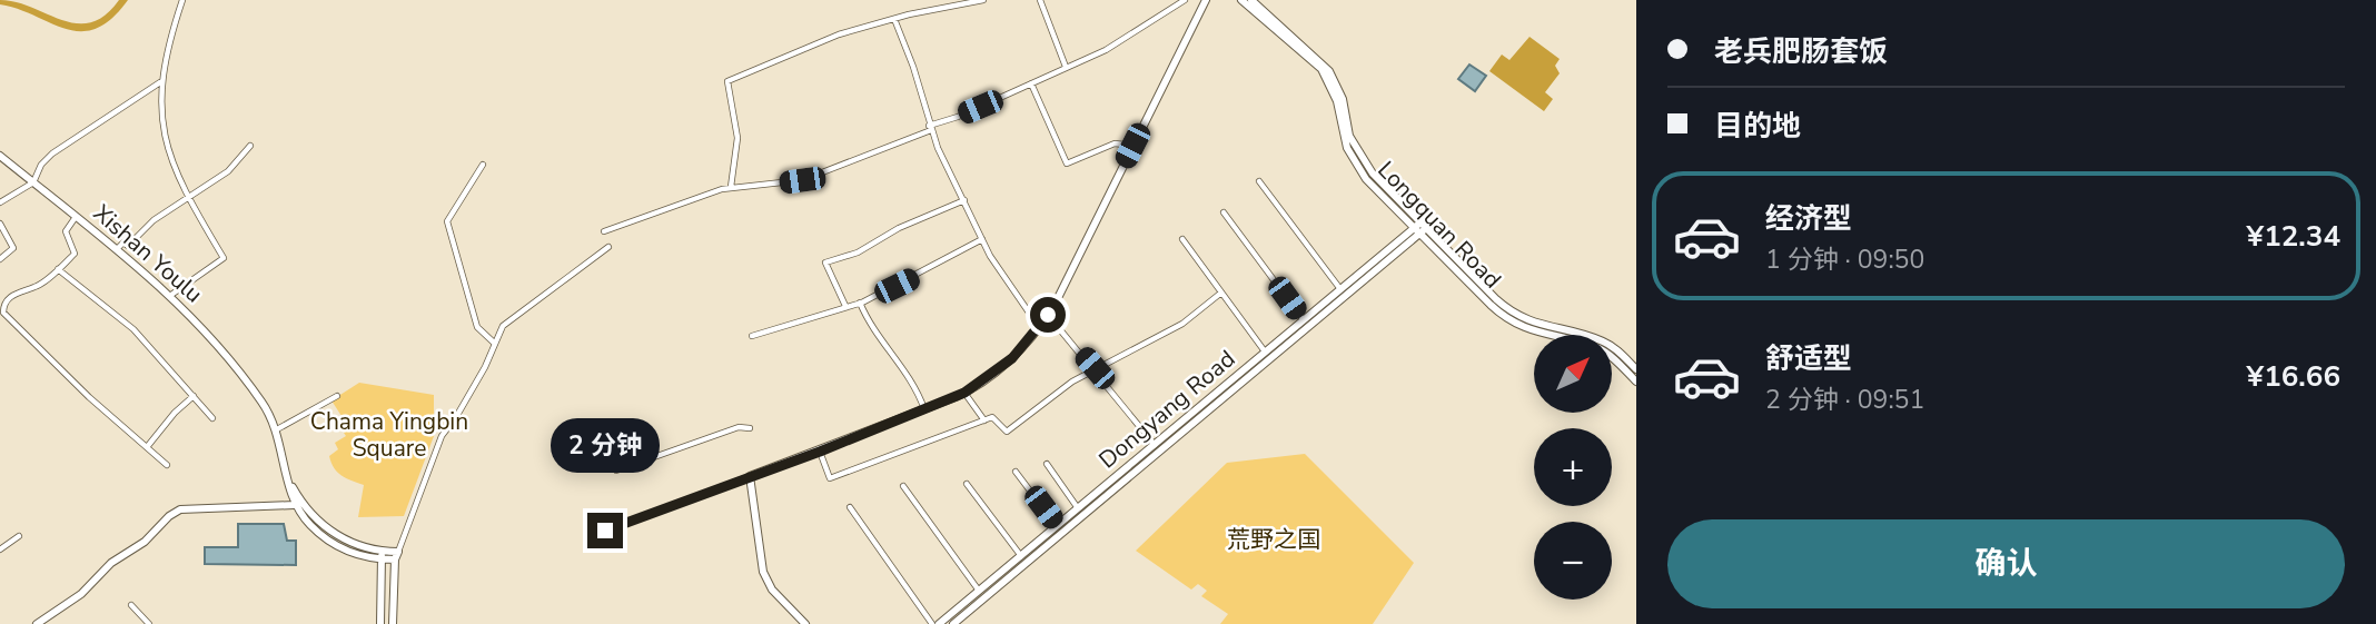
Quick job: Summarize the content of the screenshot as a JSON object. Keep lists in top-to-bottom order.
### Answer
{
  "streets": {
    "main road": ["Longquan Road", "Xishan Youlu", "Dongyang Road"]
  },
  "crossings": [
    ["Longquan Road", "Dongyang Road"]
  ],
  "parks": ["Chama Yingbin Square", "荒野之国"],
  "north": "top right",
  "page": {
    "banner": ["老兵肥肠套饭", "目的地"],
    "list": [
      {
        "name": "经济型",
        "note": "1 分钟 · 09:50",
        "value": "¥12.34"
      },
      {
        "name": "舒适型",
        "note": "2 分钟 · 09:51",
        "value": "¥16.66"
      }
    ],
    "map_buttons": ["+", "−"],
    "bubble": "2 分钟",
    "buttons": "确认"
  }
}
